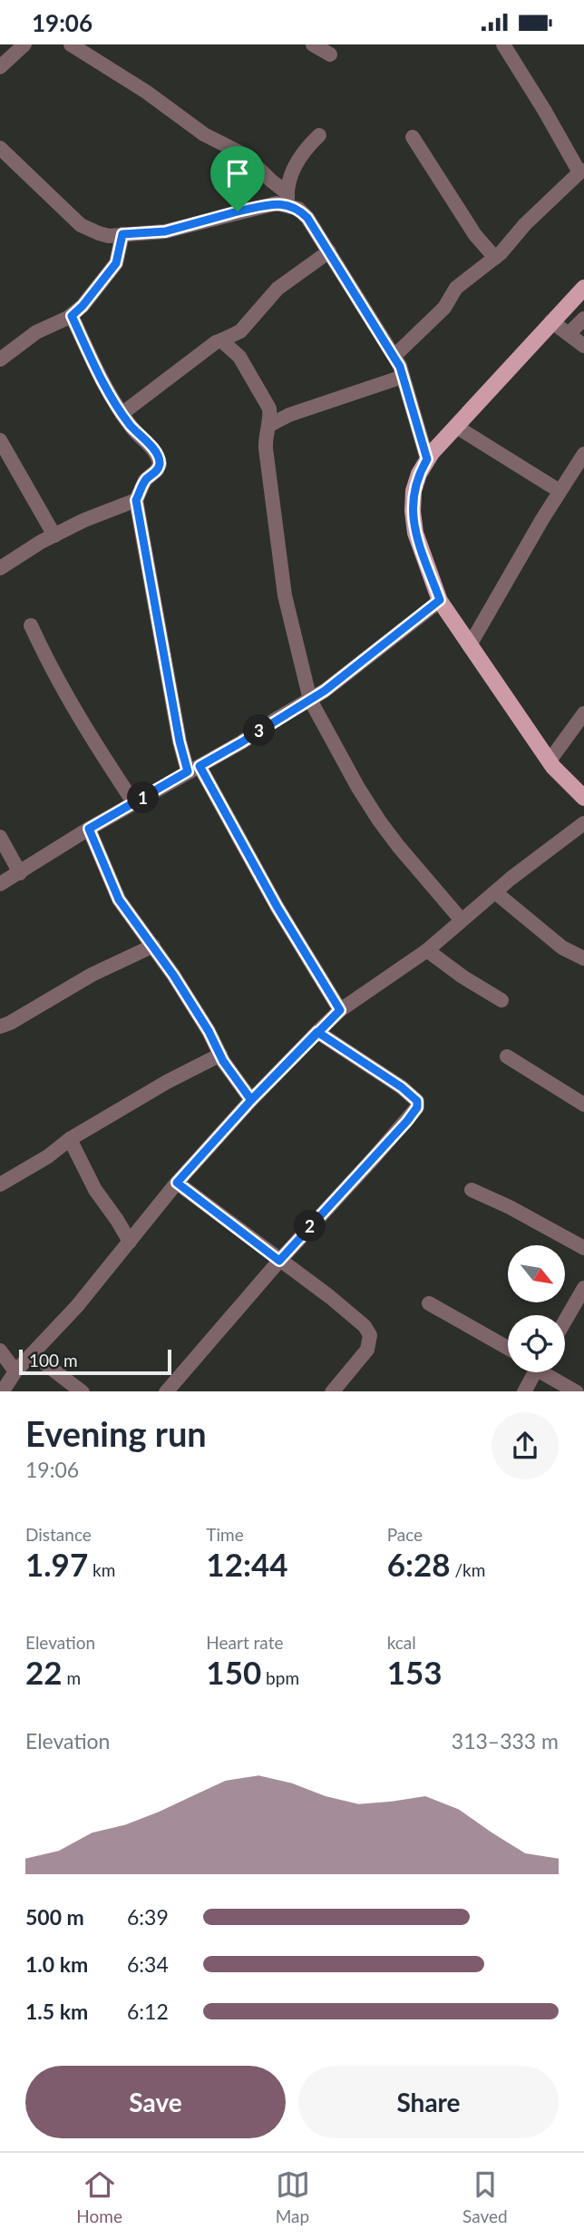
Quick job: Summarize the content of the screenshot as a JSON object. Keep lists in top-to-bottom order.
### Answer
{
  "scale_bar": "100 m",
  "north": "bottom right",
  "page": {
    "status": "19:06",
    "pins": ["3", "1", "2"],
    "scale": "100 m",
    "heading": ["Evening run", "19:06"],
    "stats": [
      ["Distance", "1.97 km"],
      ["Time", "12:44"],
      ["Pace", "6:28 /km"],
      ["Elevation", "22 m"],
      ["Heart rate", "150 bpm"],
      ["kcal", "153"]
    ],
    "chart": ["Elevation", "313–333 m"],
    "list": [
      {
        "name": "500 m",
        "note": "6:39"
      },
      {
        "name": "1.0 km",
        "note": "6:34"
      },
      {
        "name": "1.5 km",
        "note": "6:12"
      }
    ],
    "buttons": ["Save", "Share"],
    "tabs": ["Home", "Map", "Saved"]
  }
}
